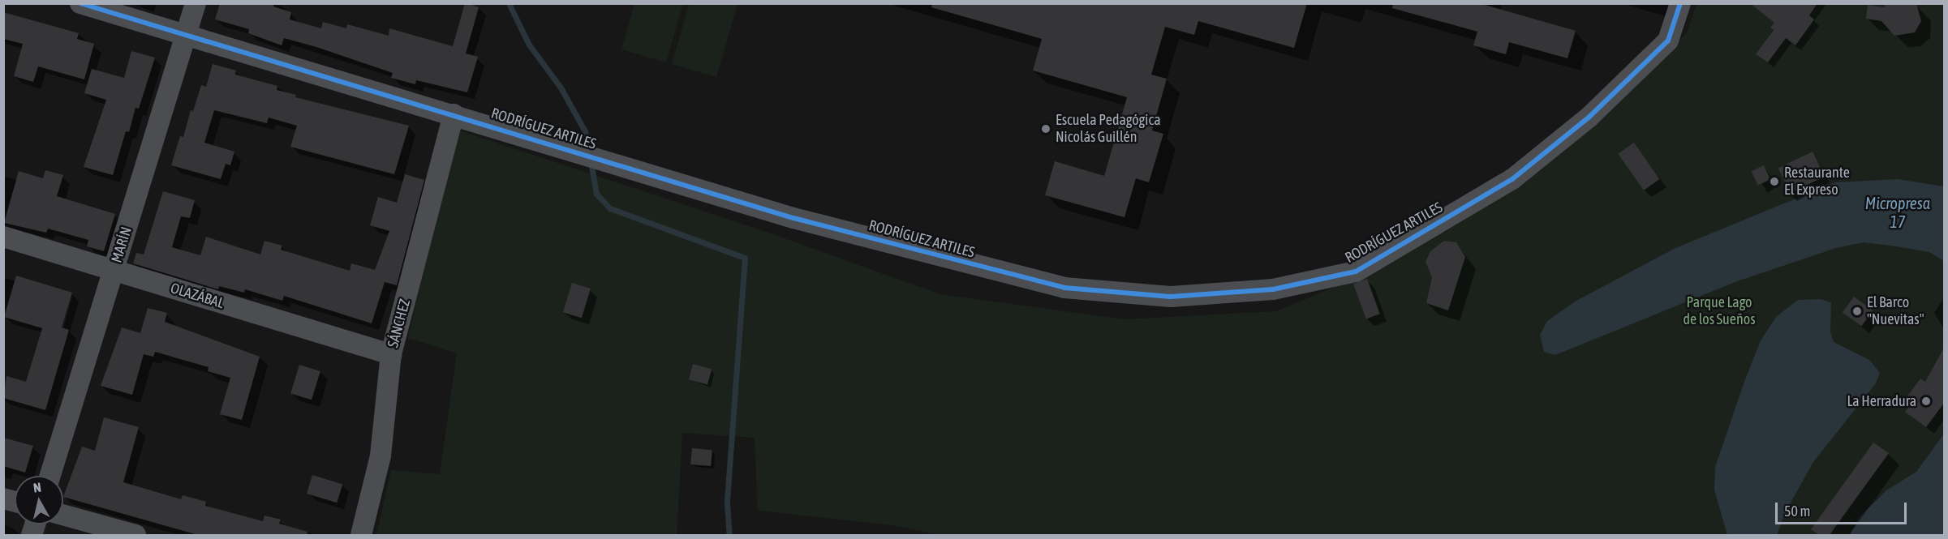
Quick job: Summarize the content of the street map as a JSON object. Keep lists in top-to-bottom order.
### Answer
{
  "streets": {
    "street": [
      "RODRÍGUEZ ARTILES",
      "MARÍN",
      "OLAZÁBAL",
      "SÁNCHEZ"
    ]
  },
  "crossings": [
    ["RODRÍGUEZ ARTILES", "MARÍN"],
    ["RODRÍGUEZ ARTILES", "SÁNCHEZ"],
    ["MARÍN", "OLAZÁBAL"],
    ["OLAZÁBAL", "SÁNCHEZ"]
  ],
  "water": ["Micropresa 17"],
  "parks": ["Parque Lago de los Sueños"],
  "places": [
    "Escuela Pedagógica Nicolás Guillén",
    "Restaurante El Expreso",
    "El Barco \"Nuevitas\"",
    "La Herradura"
  ],
  "scale_bar": "50 m",
  "north": "top"
}
